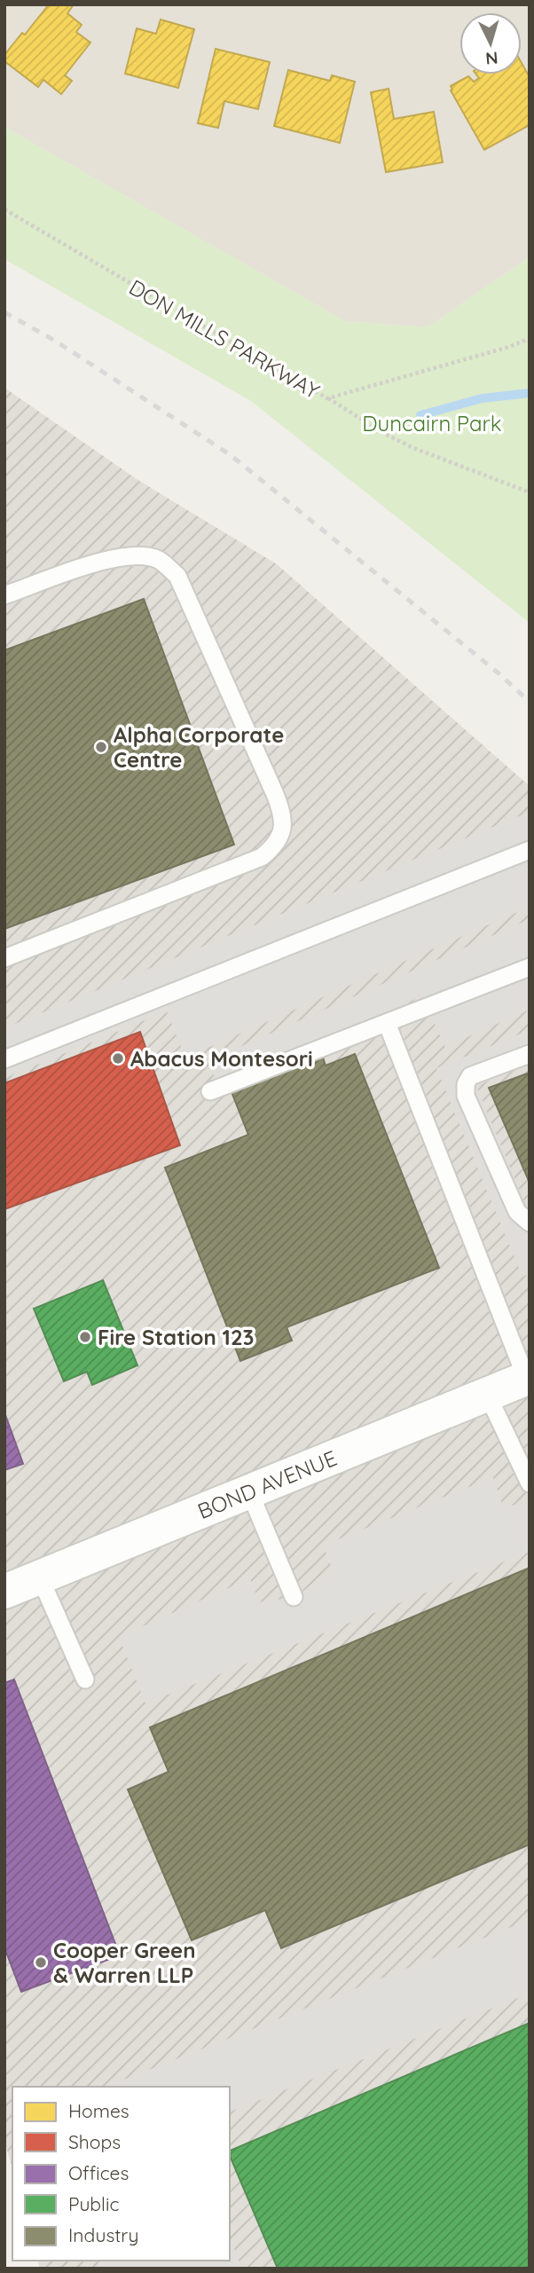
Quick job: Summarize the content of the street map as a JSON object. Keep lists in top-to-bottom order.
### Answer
{
  "streets": {
    "street": ["BOND AVENUE"],
    "path": ["DON MILLS PARKWAY"]
  },
  "parks": ["Duncairn Park"],
  "places": [
    "Alpha Corporate Centre",
    "Abacus Montesori",
    "Fire Station 123",
    "Cooper Green & Warren LLP"
  ],
  "legend": [
    "Homes",
    "Shops",
    "Offices",
    "Public",
    "Industry"
  ],
  "north": "bottom"
}
